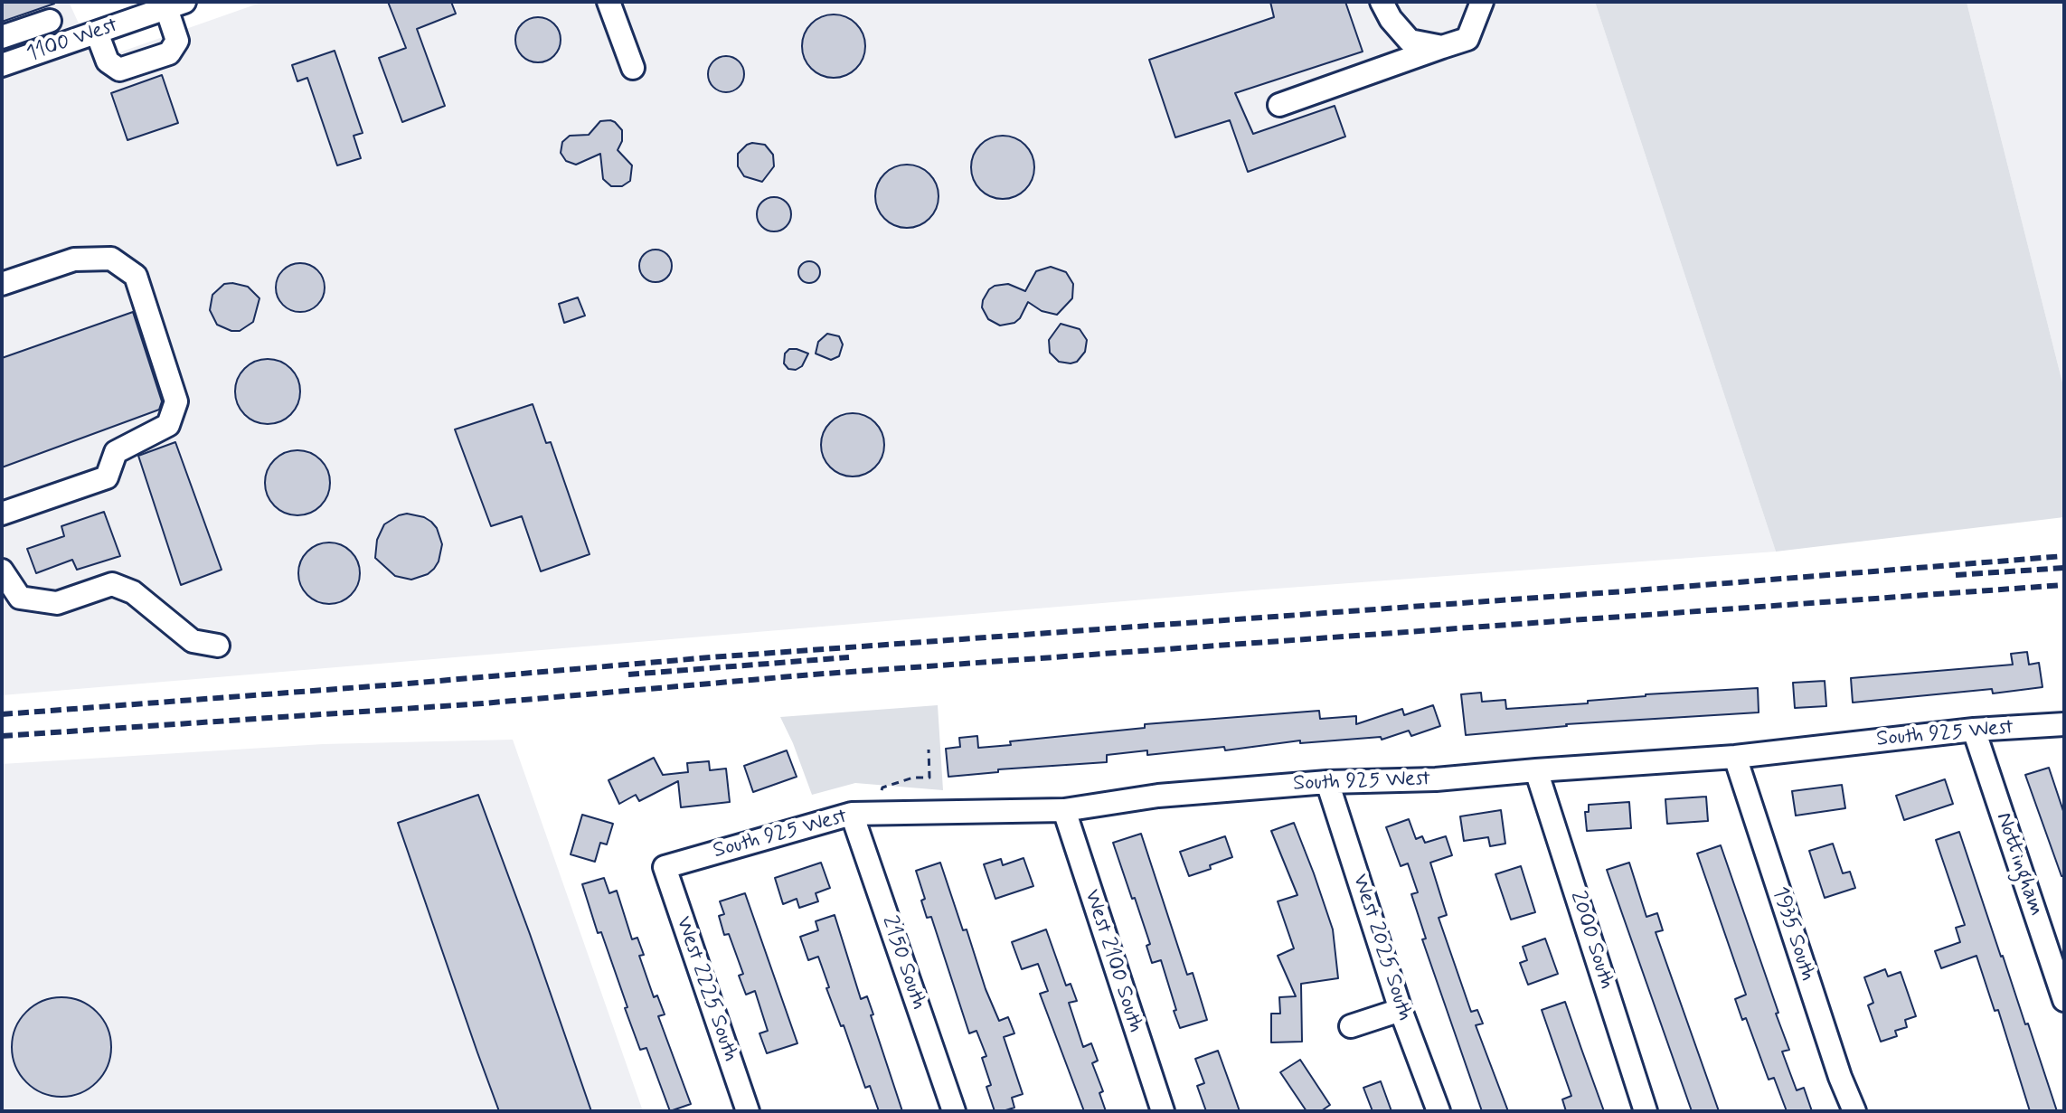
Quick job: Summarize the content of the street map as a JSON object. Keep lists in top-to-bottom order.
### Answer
{
  "streets": {
    "street": [
      "1100 West",
      "South 925 West",
      "Nottingham",
      "1935 South",
      "2000 South",
      "West 2025 South",
      "West 2100 South",
      "2150 South",
      "West 2225 South"
    ]
  },
  "crossings": [
    ["South 925 West", "Nottingham"],
    ["South 925 West", "1935 South"],
    ["South 925 West", "2000 South"],
    ["South 925 West", "West 2025 South"],
    ["South 925 West", "West 2100 South"],
    ["South 925 West", "2150 South"],
    ["South 925 West", "West 2225 South"]
  ]
}
